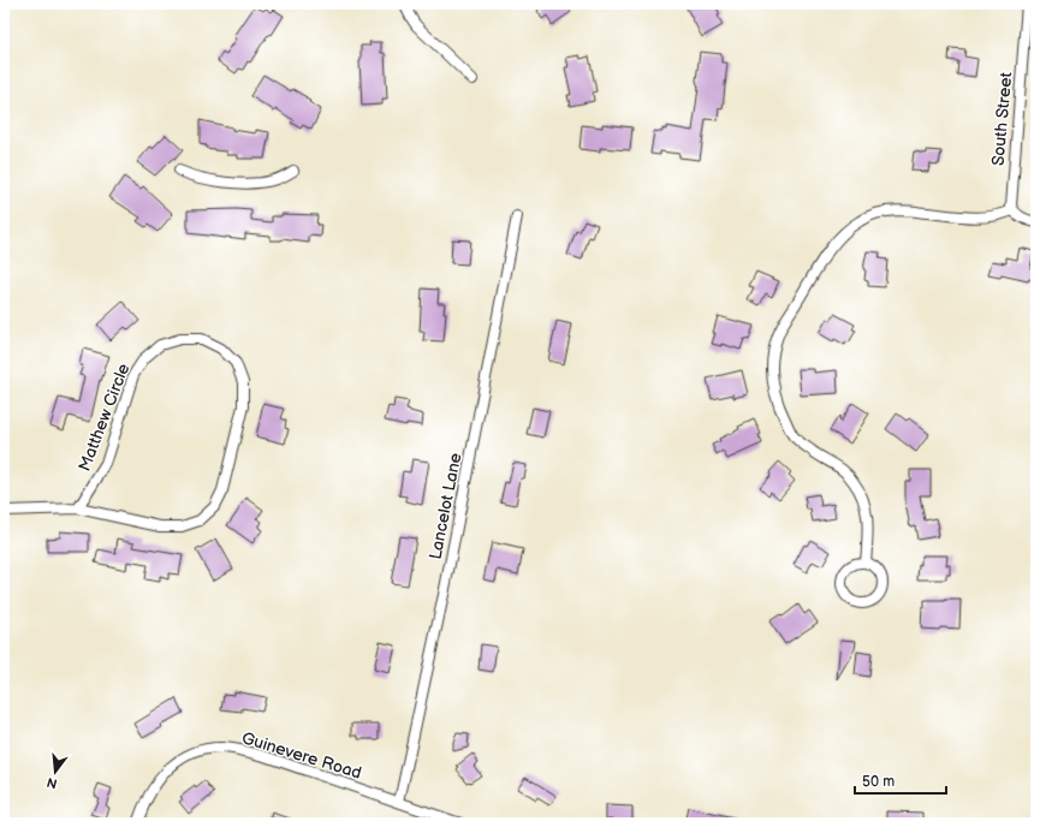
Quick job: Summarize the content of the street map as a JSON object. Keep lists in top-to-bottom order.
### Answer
{
  "streets": {
    "street": [
      "South Street",
      "Matthew Circle",
      "Lancelot Lane",
      "Guinevere Road"
    ]
  },
  "crossings": [
    ["Lancelot Lane", "Guinevere Road"]
  ],
  "scale_bar": "50 m",
  "north": "bottom"
}
